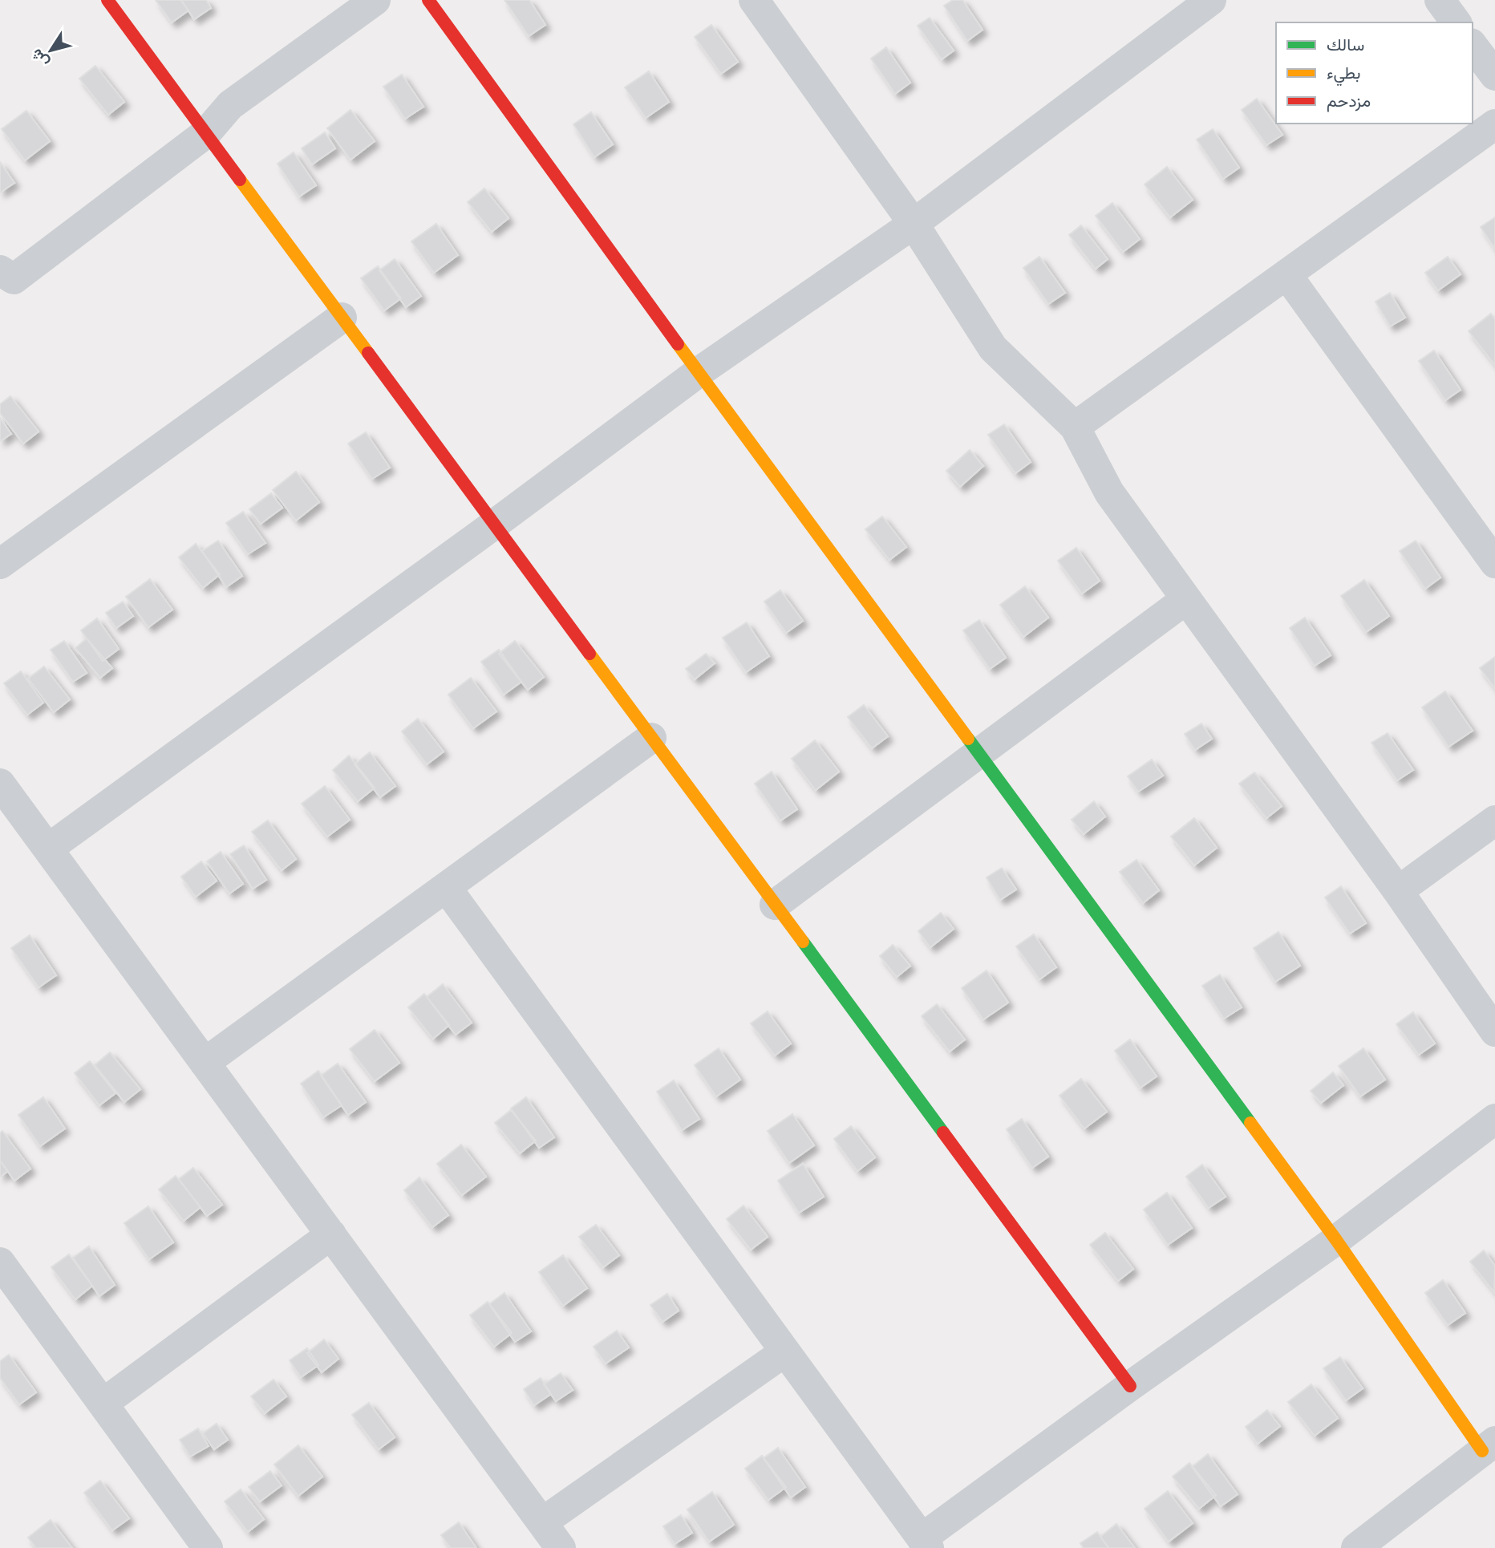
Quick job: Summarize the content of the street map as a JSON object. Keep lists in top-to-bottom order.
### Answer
{
  "legend": ["سالك", "بطيء", "مزدحم"],
  "north": "bottom left"
}
